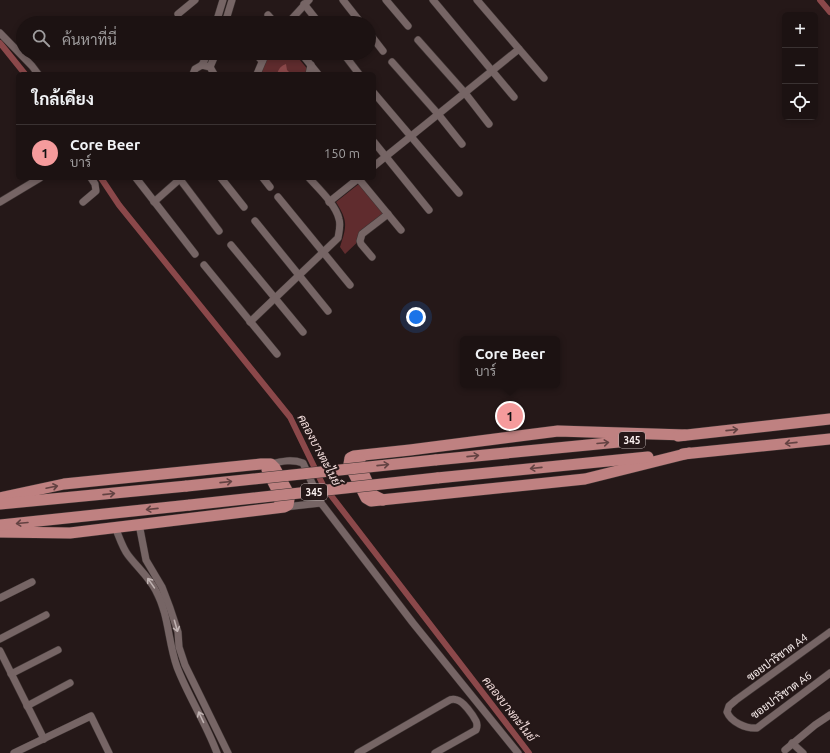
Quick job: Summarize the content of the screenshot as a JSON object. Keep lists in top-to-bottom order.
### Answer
{
  "streets": {
    "main road": ["345"],
    "street": ["ซอยปาริชาต A4", "ซอยปาริชาต A6"]
  },
  "crossings": [
    ["ซอยปาริชาต A4", "ซอยปาริชาต A6"]
  ],
  "water": ["คลองบางตะไนย์"],
  "page": {
    "map_buttons": ["+", "−"],
    "search": "ค้นหาที่นี่",
    "heading": "ใกล้เคียง",
    "list": [
      {
        "mark": "1",
        "name": "Core Beer",
        "note": "บาร์",
        "value": "150 m"
      }
    ],
    "popup": ["Core Beer", "บาร์"],
    "pins": "1"
  }
}
